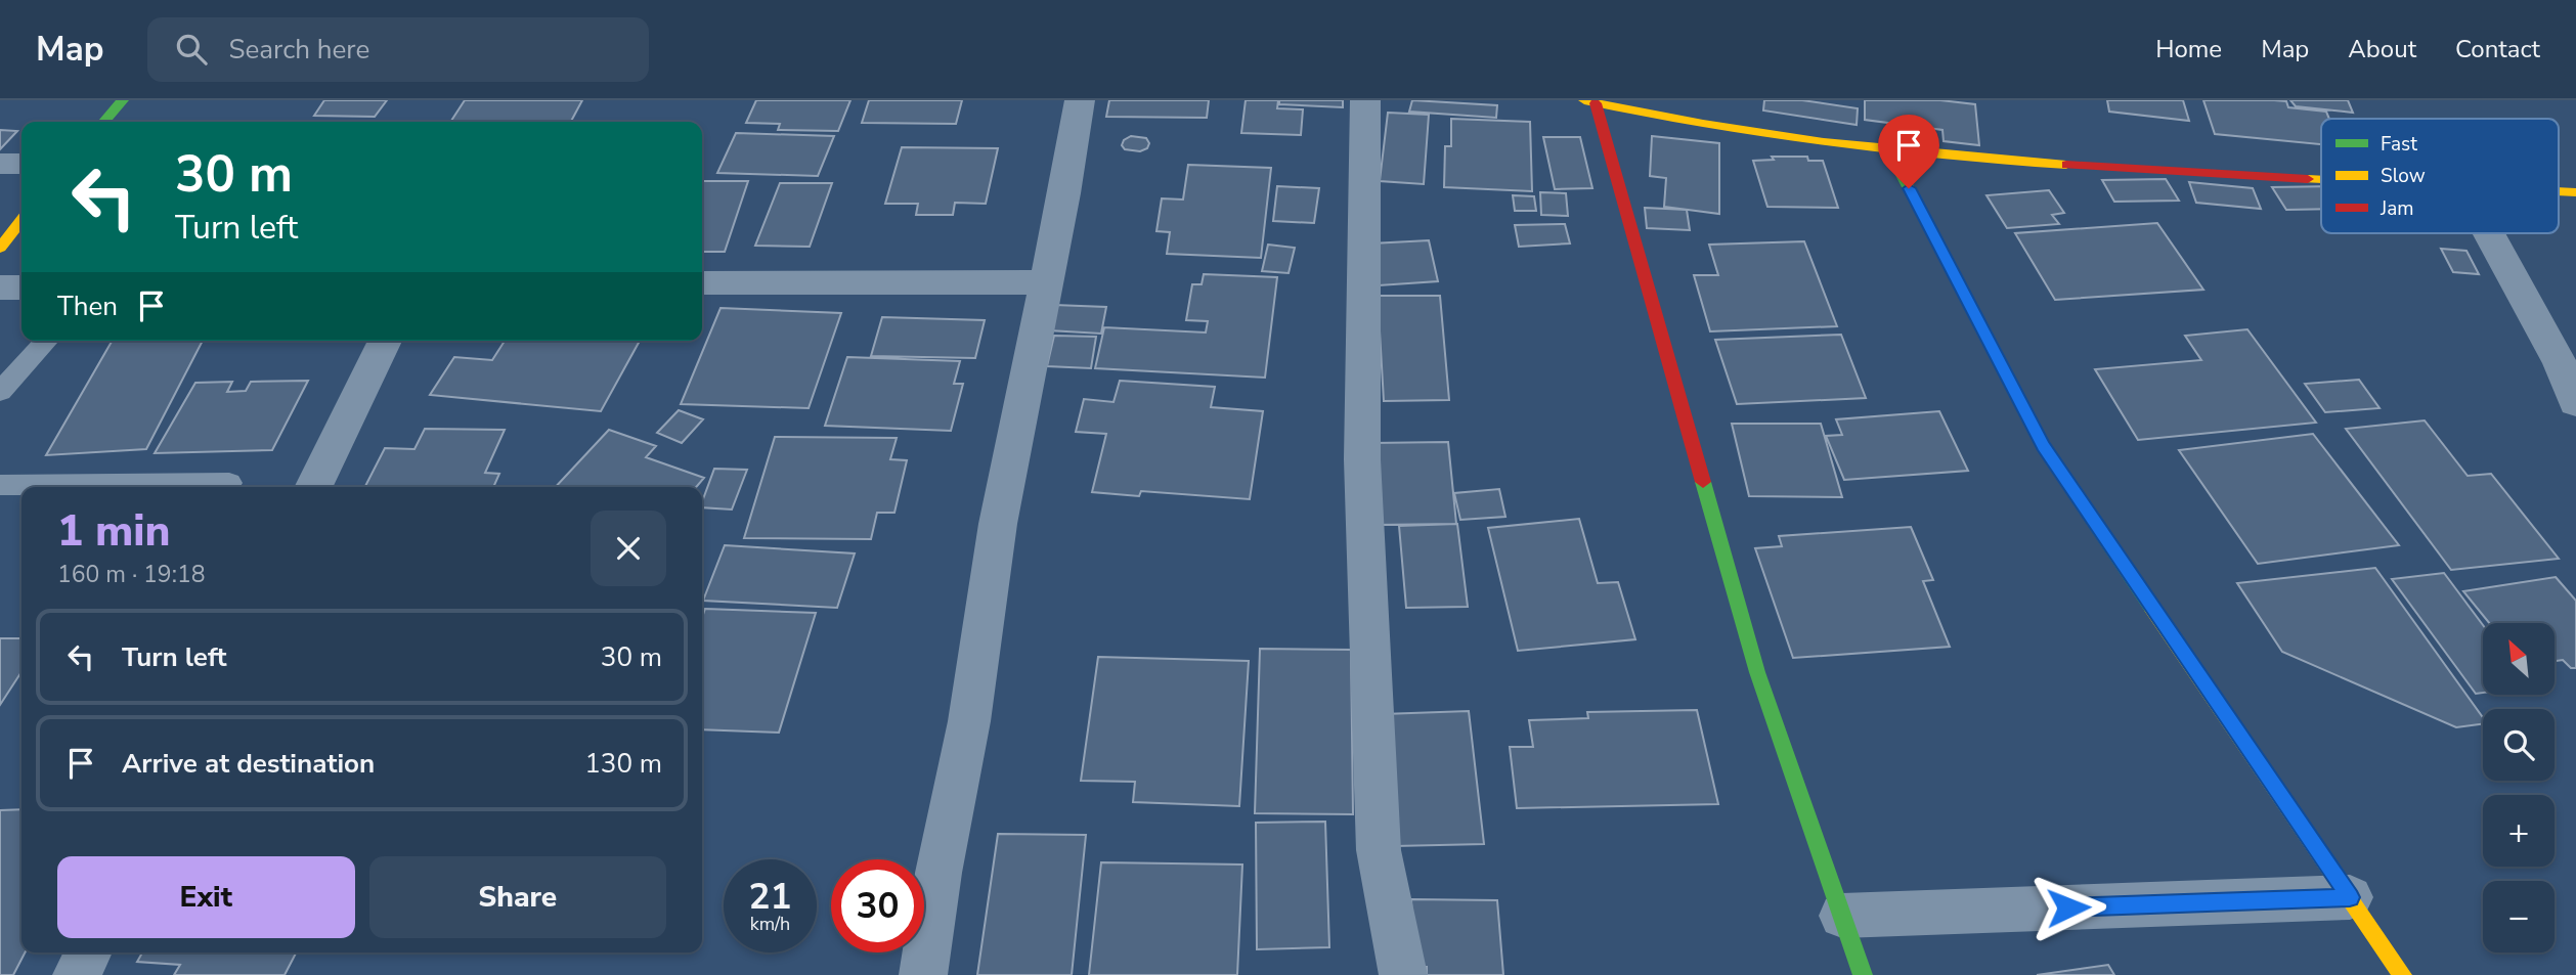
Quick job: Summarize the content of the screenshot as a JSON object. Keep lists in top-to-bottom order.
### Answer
{
  "legend": ["Fast", "Slow", "Jam"],
  "north": "top left",
  "page": {
    "header": "Map",
    "search": "Search here",
    "nav": [
      "Home",
      "Map",
      "About",
      "Contact"
    ],
    "turn": ["30 m", "Turn left"],
    "then": "Then",
    "heading": ["1 min", "160 m · 19:18"],
    "list": [
      {
        "name": "Turn left",
        "value": "30 m"
      },
      {
        "name": "Arrive at destination",
        "value": "130 m"
      }
    ],
    "map_buttons": ["+", "−"],
    "buttons": ["Exit", "Share"],
    "speed": "21 km/h",
    "limit": "30"
  }
}
